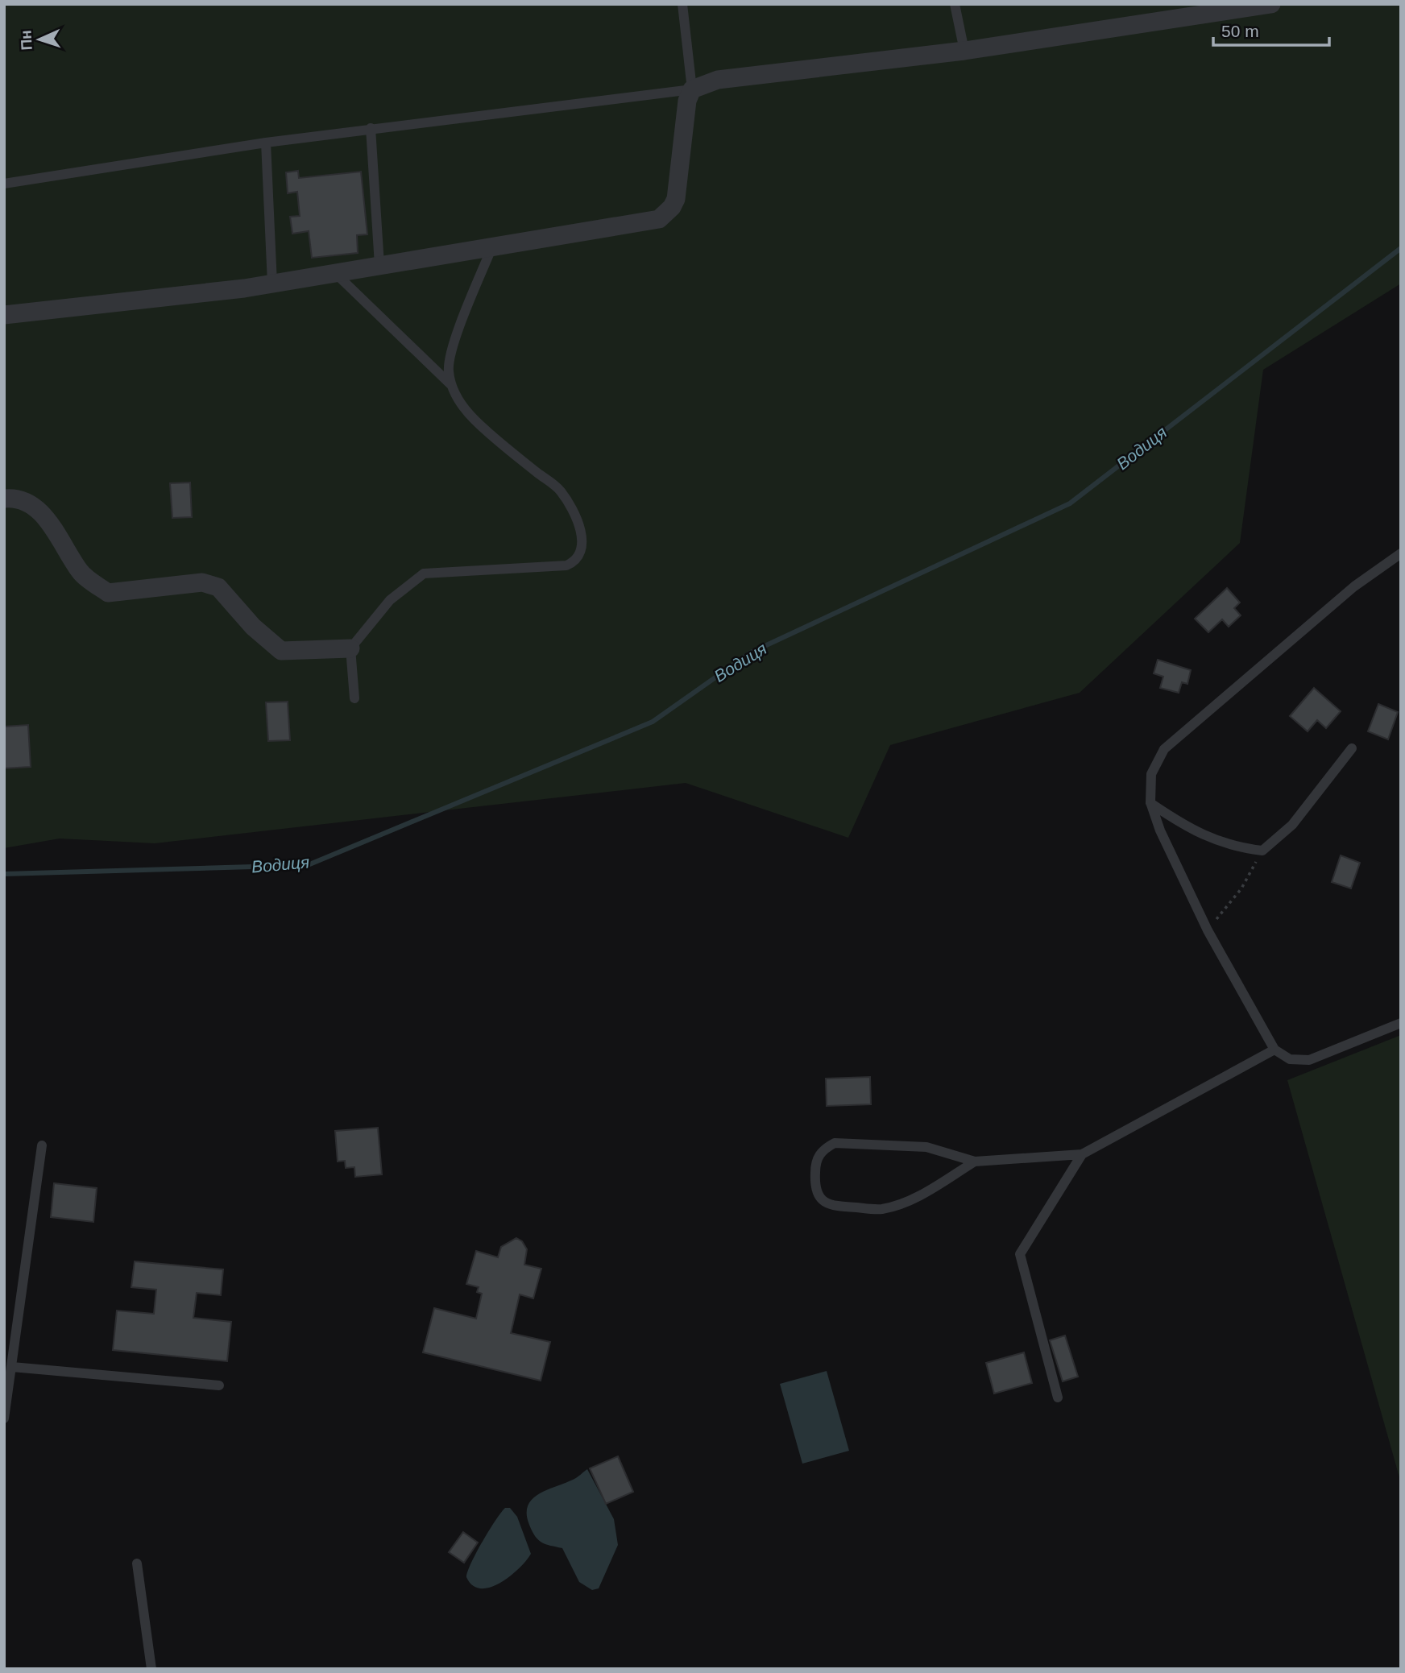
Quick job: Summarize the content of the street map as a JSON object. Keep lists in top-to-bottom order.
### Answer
{
  "water": ["Водиця"],
  "scale_bar": "50 m",
  "north": "left"
}
